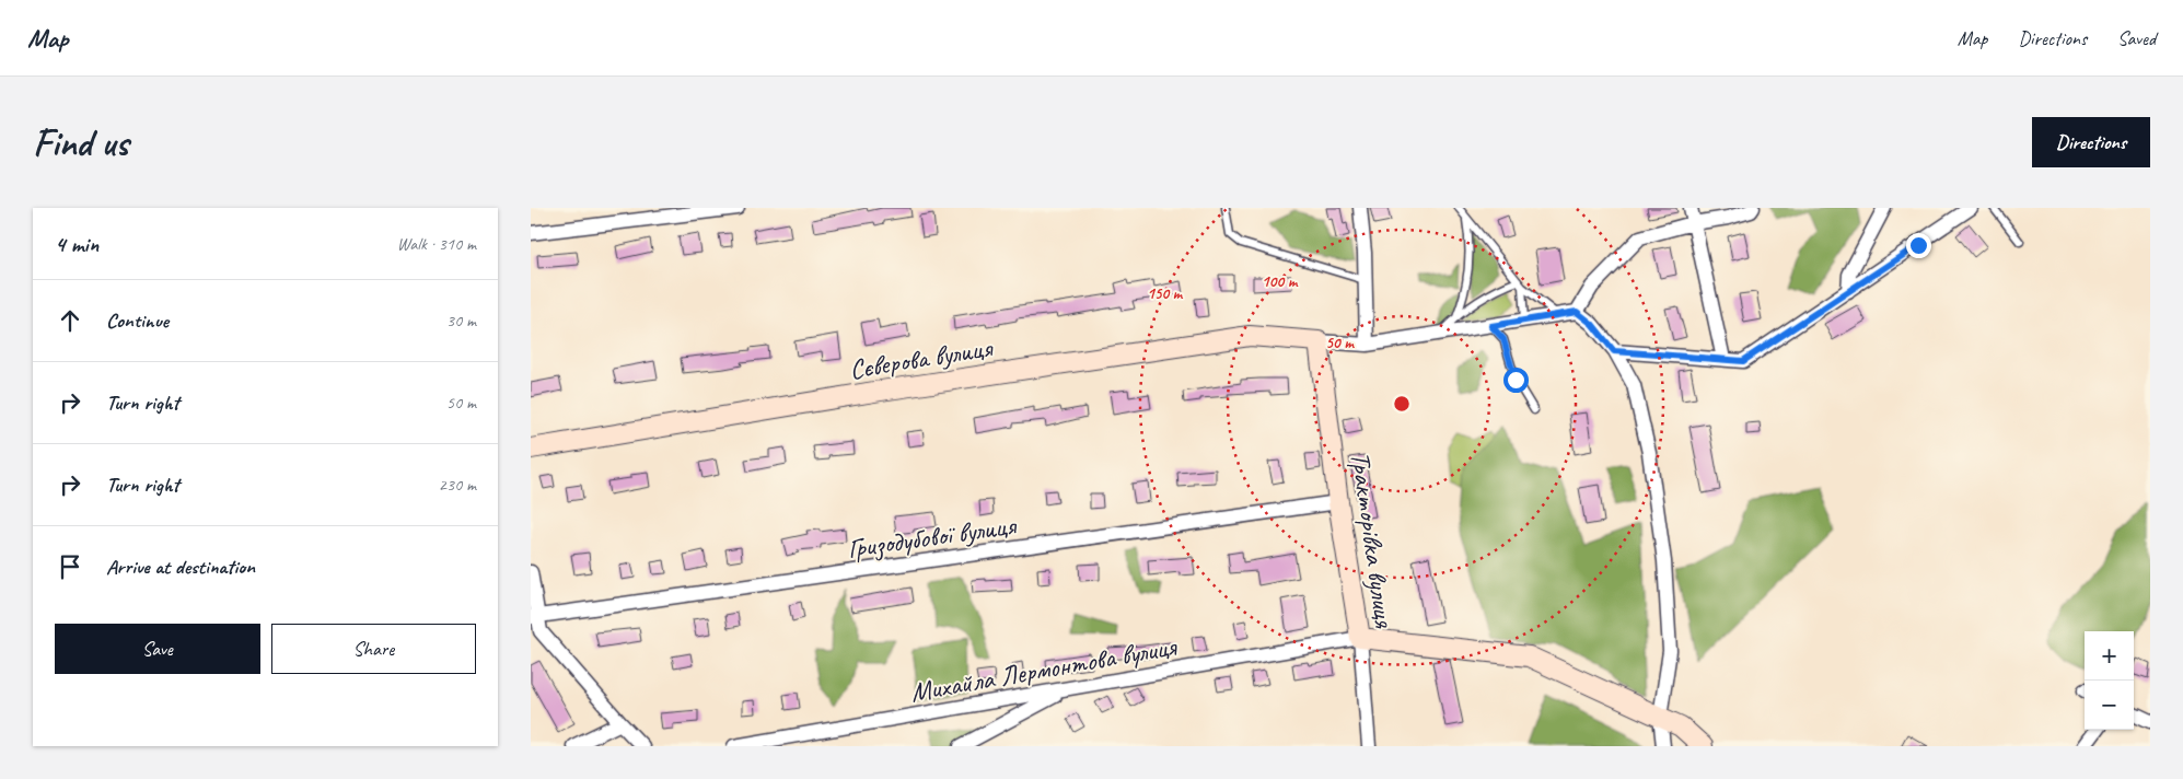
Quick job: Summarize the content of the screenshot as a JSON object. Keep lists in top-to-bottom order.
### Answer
{
  "streets": {
    "main road": ["Сєверова вулиця", "Тракторівка вулиця"],
    "street": ["Гризодубової вулиця", "Михайла Лермонтова вулиця"]
  },
  "crossings": [
    ["Сєверова вулиця", "Тракторівка вулиця"],
    ["Гризодубової вулиця", "Тракторівка вулиця"],
    ["Тракторівка вулиця", "Михайла Лермонтова вулиця"]
  ],
  "page": {
    "header": "Map",
    "nav": ["Map", "Directions", "Saved"],
    "buttons": [
      "Directions",
      ["Save", "Share"]
    ],
    "title": "Find us",
    "heading": ["4 min", "Walk · 310 m"],
    "list": [
      ["Continue", "30 m"],
      ["Turn right", "50 m"],
      ["Turn right", "230 m"],
      "Arrive at destination"
    ],
    "map_buttons": ["+", "−"]
  },
  "rings": ["100 m", "150 m", "50 m"]
}
